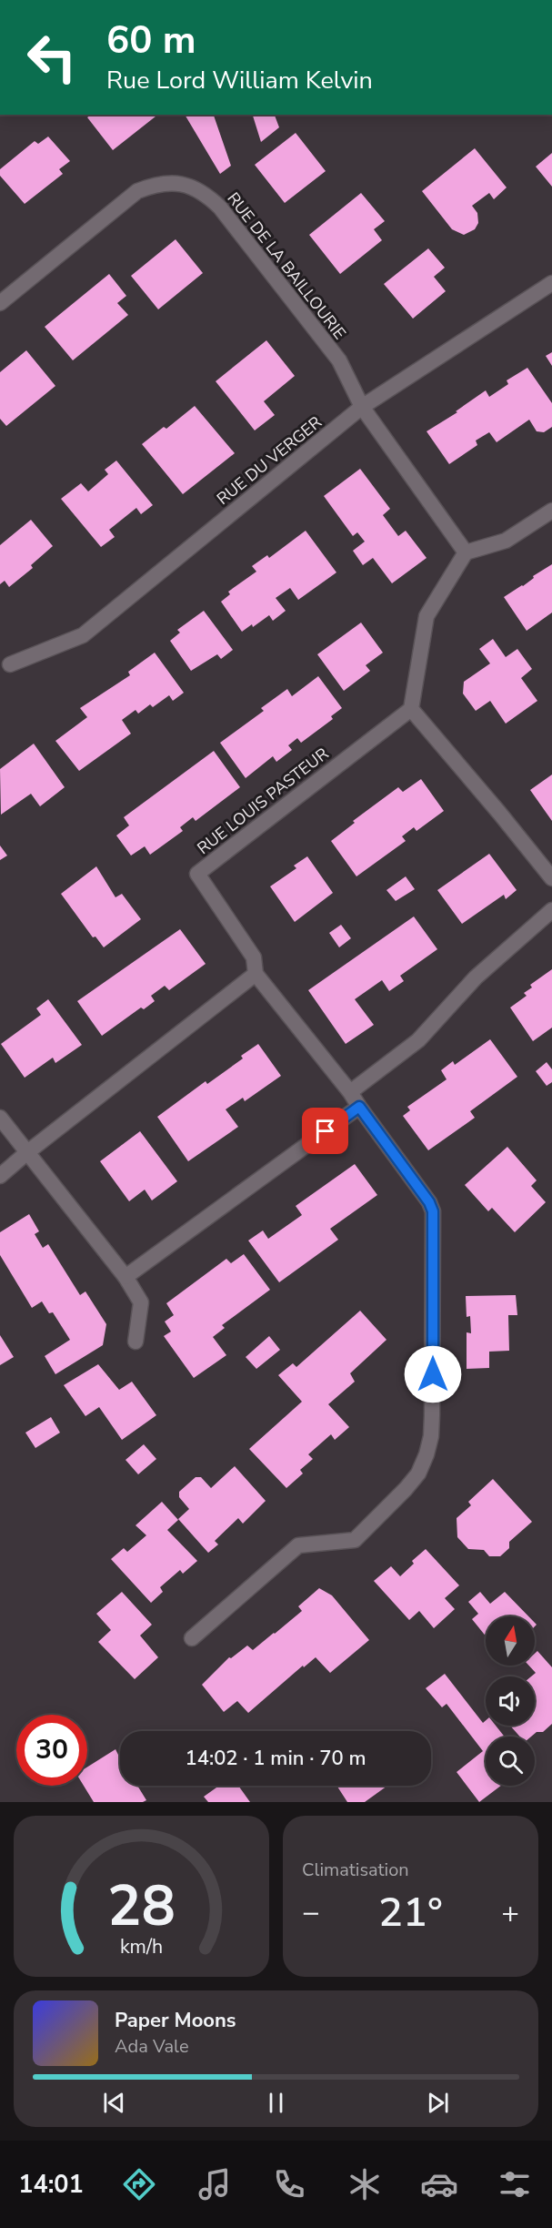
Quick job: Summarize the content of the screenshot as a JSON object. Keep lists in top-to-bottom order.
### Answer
{
  "streets": {
    "street": ["RUE DE LA BAILLOURIE", "RUE DU VERGER", "RUE LOUIS PASTEUR"]
  },
  "crossings": [
    ["RUE DE LA BAILLOURIE", "RUE DU VERGER"]
  ],
  "north": "top",
  "page": {
    "turn": ["60 m", "Rue Lord William Kelvin"],
    "limit": "30",
    "trip": "14:02 · 1 min · 70 m",
    "tile": "Climatisation",
    "heat": ["−", "21°", "+"],
    "song": ["Paper Moons", "Ada Vale"],
    "tabs": "14:01",
    "gauge": ["28", "km/h"]
  }
}
